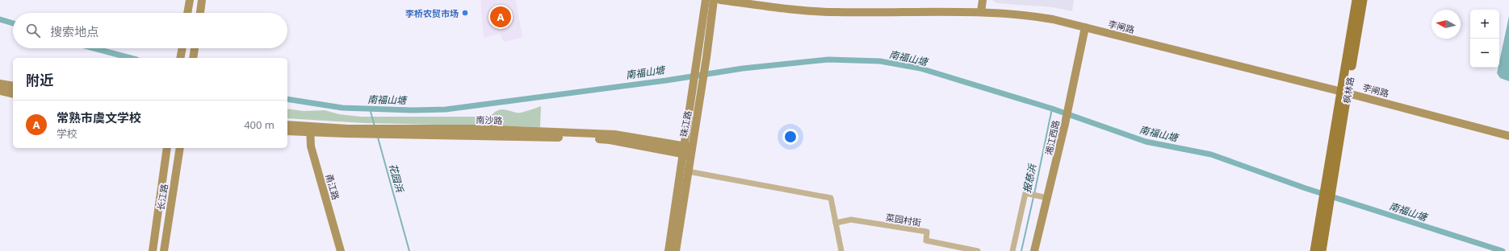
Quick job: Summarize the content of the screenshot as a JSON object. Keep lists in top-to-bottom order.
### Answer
{
  "streets": {
    "main road": [
      "李闸路",
      "枫林路",
      "南沙路",
      "珠江路",
      "湘江西路",
      "甬江路",
      "长江路"
    ],
    "street": ["菜园村街"]
  },
  "crossings": [
    ["李闸路", "枫林路"],
    ["李闸路", "湘江西路"],
    ["南沙路", "珠江路"],
    ["南沙路", "甬江路"]
  ],
  "water": ["南福山塘", "花园浜", "报慈浜"],
  "places": ["李桥农贸市场"],
  "north": "left",
  "page": {
    "pins": "A",
    "map_buttons": ["+", "−"],
    "search": "搜索地点",
    "heading": "附近",
    "list": [
      {
        "mark": "A",
        "name": "常熟市虞文学校",
        "note": "学校",
        "value": "400 m"
      }
    ]
  }
}
